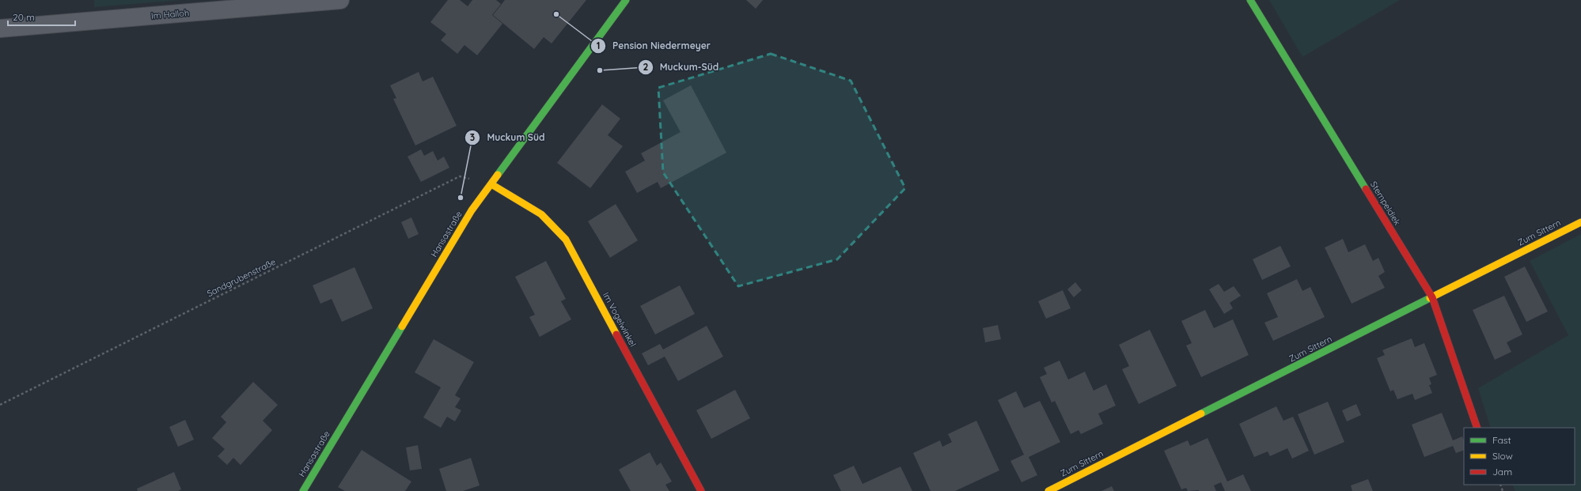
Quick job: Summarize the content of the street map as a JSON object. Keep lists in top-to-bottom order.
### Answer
{
  "streets": {
    "street": [
      "Im Halloh",
      "Stempeldiek",
      "Zum Sittern",
      "Hansastraße",
      "Im Vogelwinkel"
    ],
    "path": ["Sandgrubenstraße"]
  },
  "crossings": [
    ["Stempeldiek", "Zum Sittern"],
    ["Hansastraße", "Sandgrubenstraße"],
    ["Hansastraße", "Im Vogelwinkel"],
    ["Sandgrubenstraße", "Im Vogelwinkel"]
  ],
  "places": ["Pension Niedermeyer", "Muckum-Süd", "Muckum Süd"],
  "legend": ["Fast", "Slow", "Jam"],
  "scale_bar": "20 m"
}
